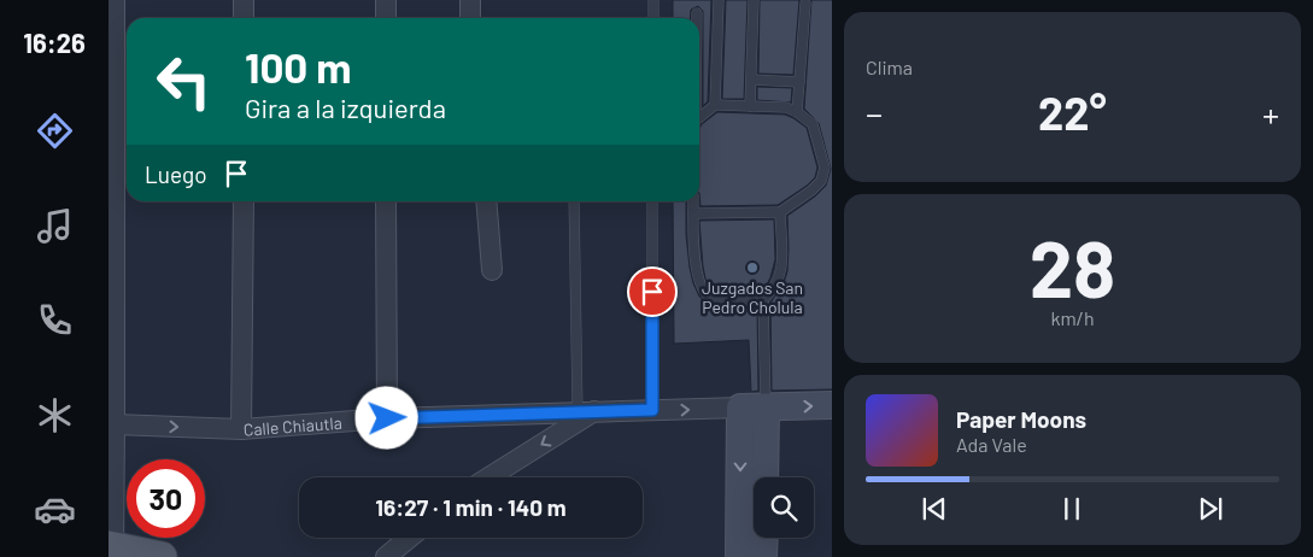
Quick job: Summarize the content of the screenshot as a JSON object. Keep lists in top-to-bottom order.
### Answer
{
  "streets": {
    "street": ["Calle Chiautla"]
  },
  "one_way": ["Calle Chiautla"],
  "places": ["Juzgados San Pedro Cholula"],
  "page": {
    "tabs": "16:26",
    "tile": [
      "Clima",
      ["28", "km/h"]
    ],
    "turn": ["100 m", "Gira a la izquierda"],
    "heat": ["−", "22°", "+"],
    "then": "Luego",
    "song": ["Paper Moons", "Ada Vale"],
    "limit": "30",
    "trip": "16:27 · 1 min · 140 m"
  }
}
